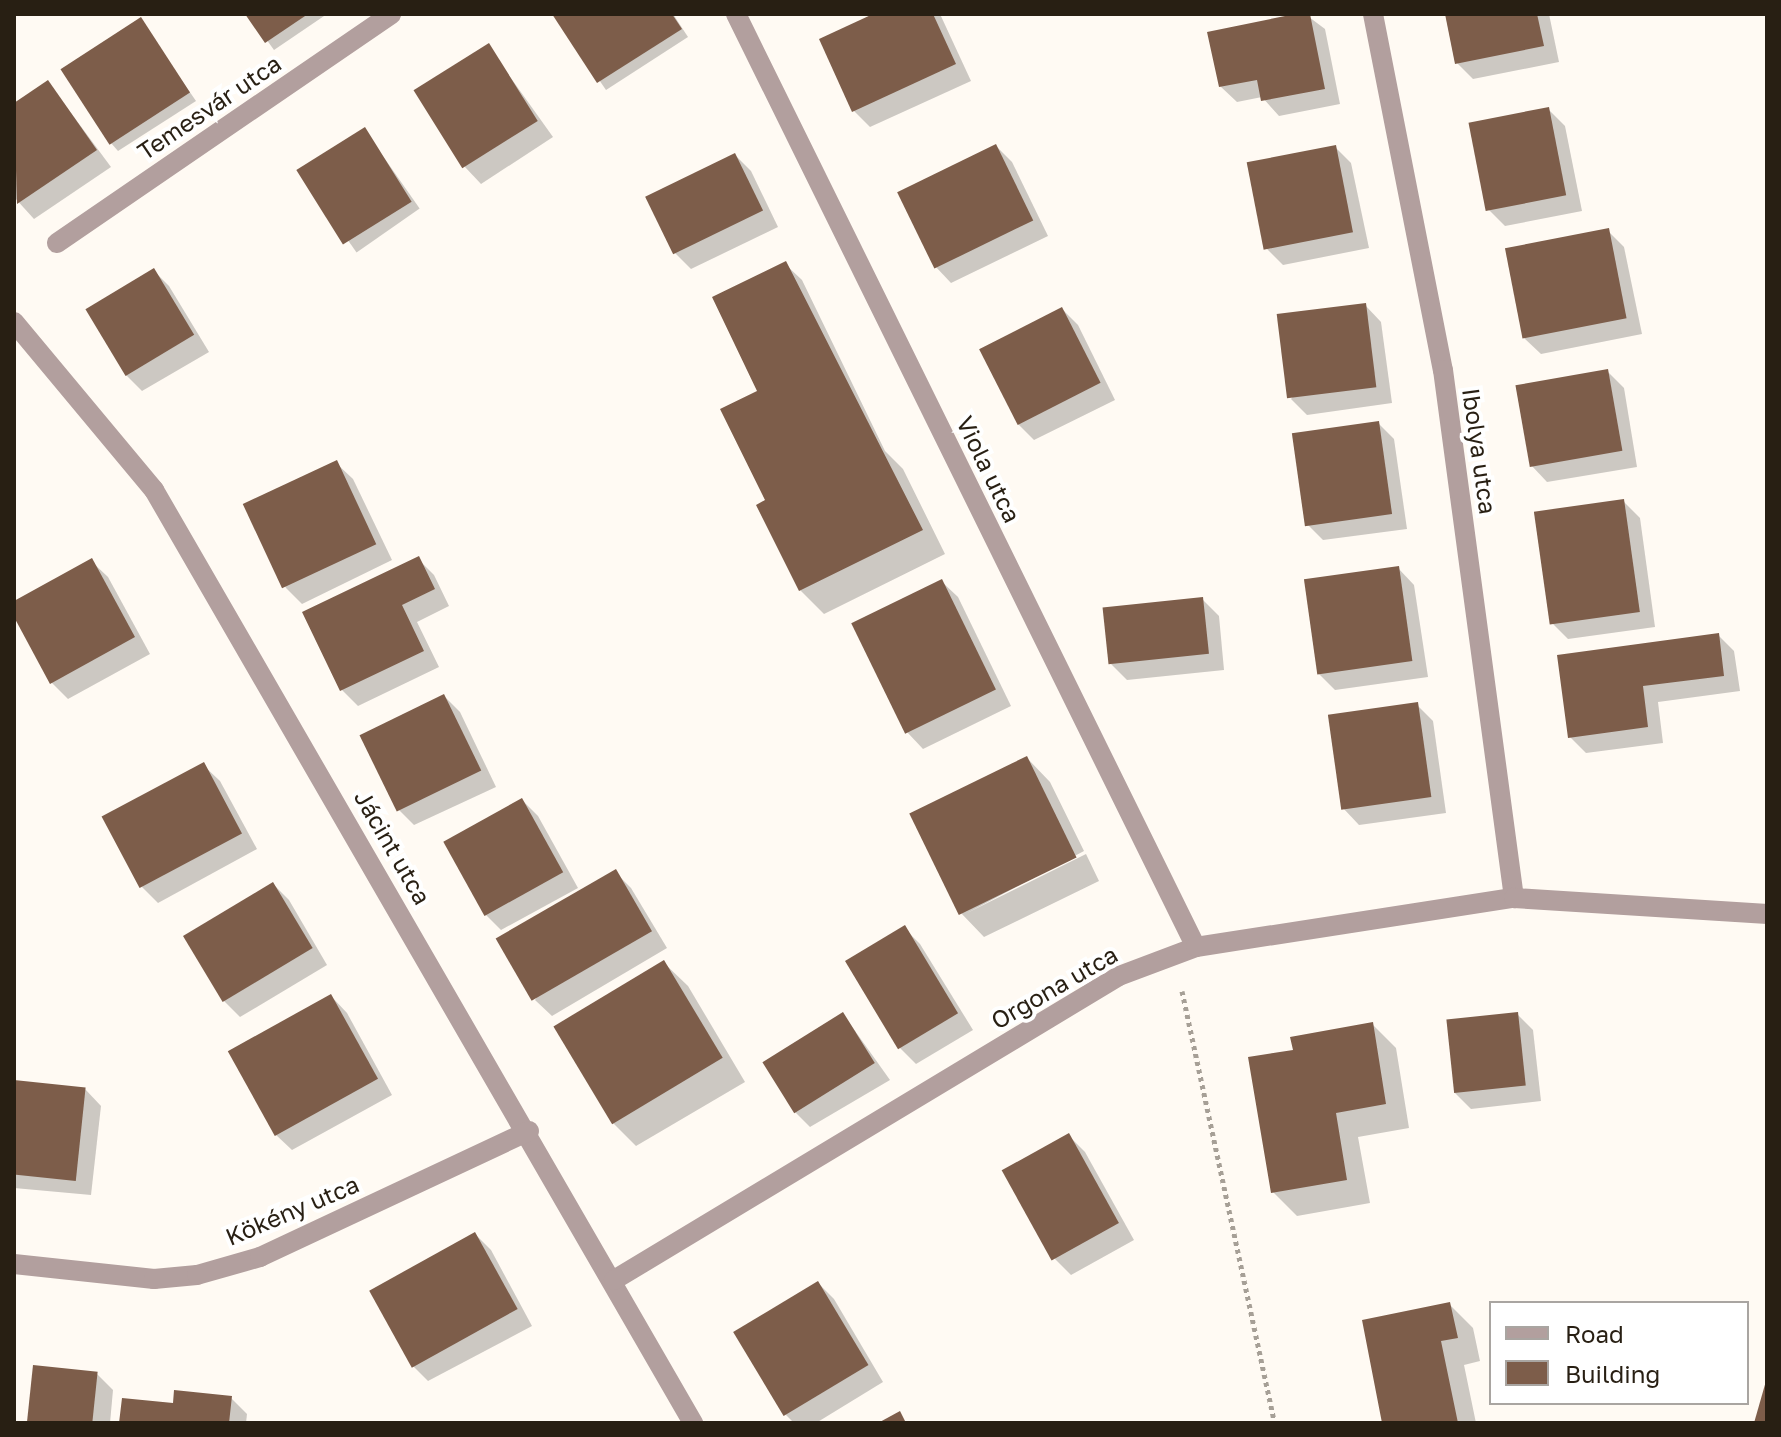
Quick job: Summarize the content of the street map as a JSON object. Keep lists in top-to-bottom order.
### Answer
{
  "streets": {
    "street": [
      "Temesvár utca",
      "Ibolya utca",
      "Viola utca",
      "Jácint utca",
      "Orgona utca",
      "Kökény utca"
    ]
  },
  "crossings": [
    ["Ibolya utca", "Orgona utca"],
    ["Viola utca", "Orgona utca"],
    ["Jácint utca", "Orgona utca"],
    ["Jácint utca", "Kökény utca"]
  ],
  "legend": ["Road", "Building"]
}
